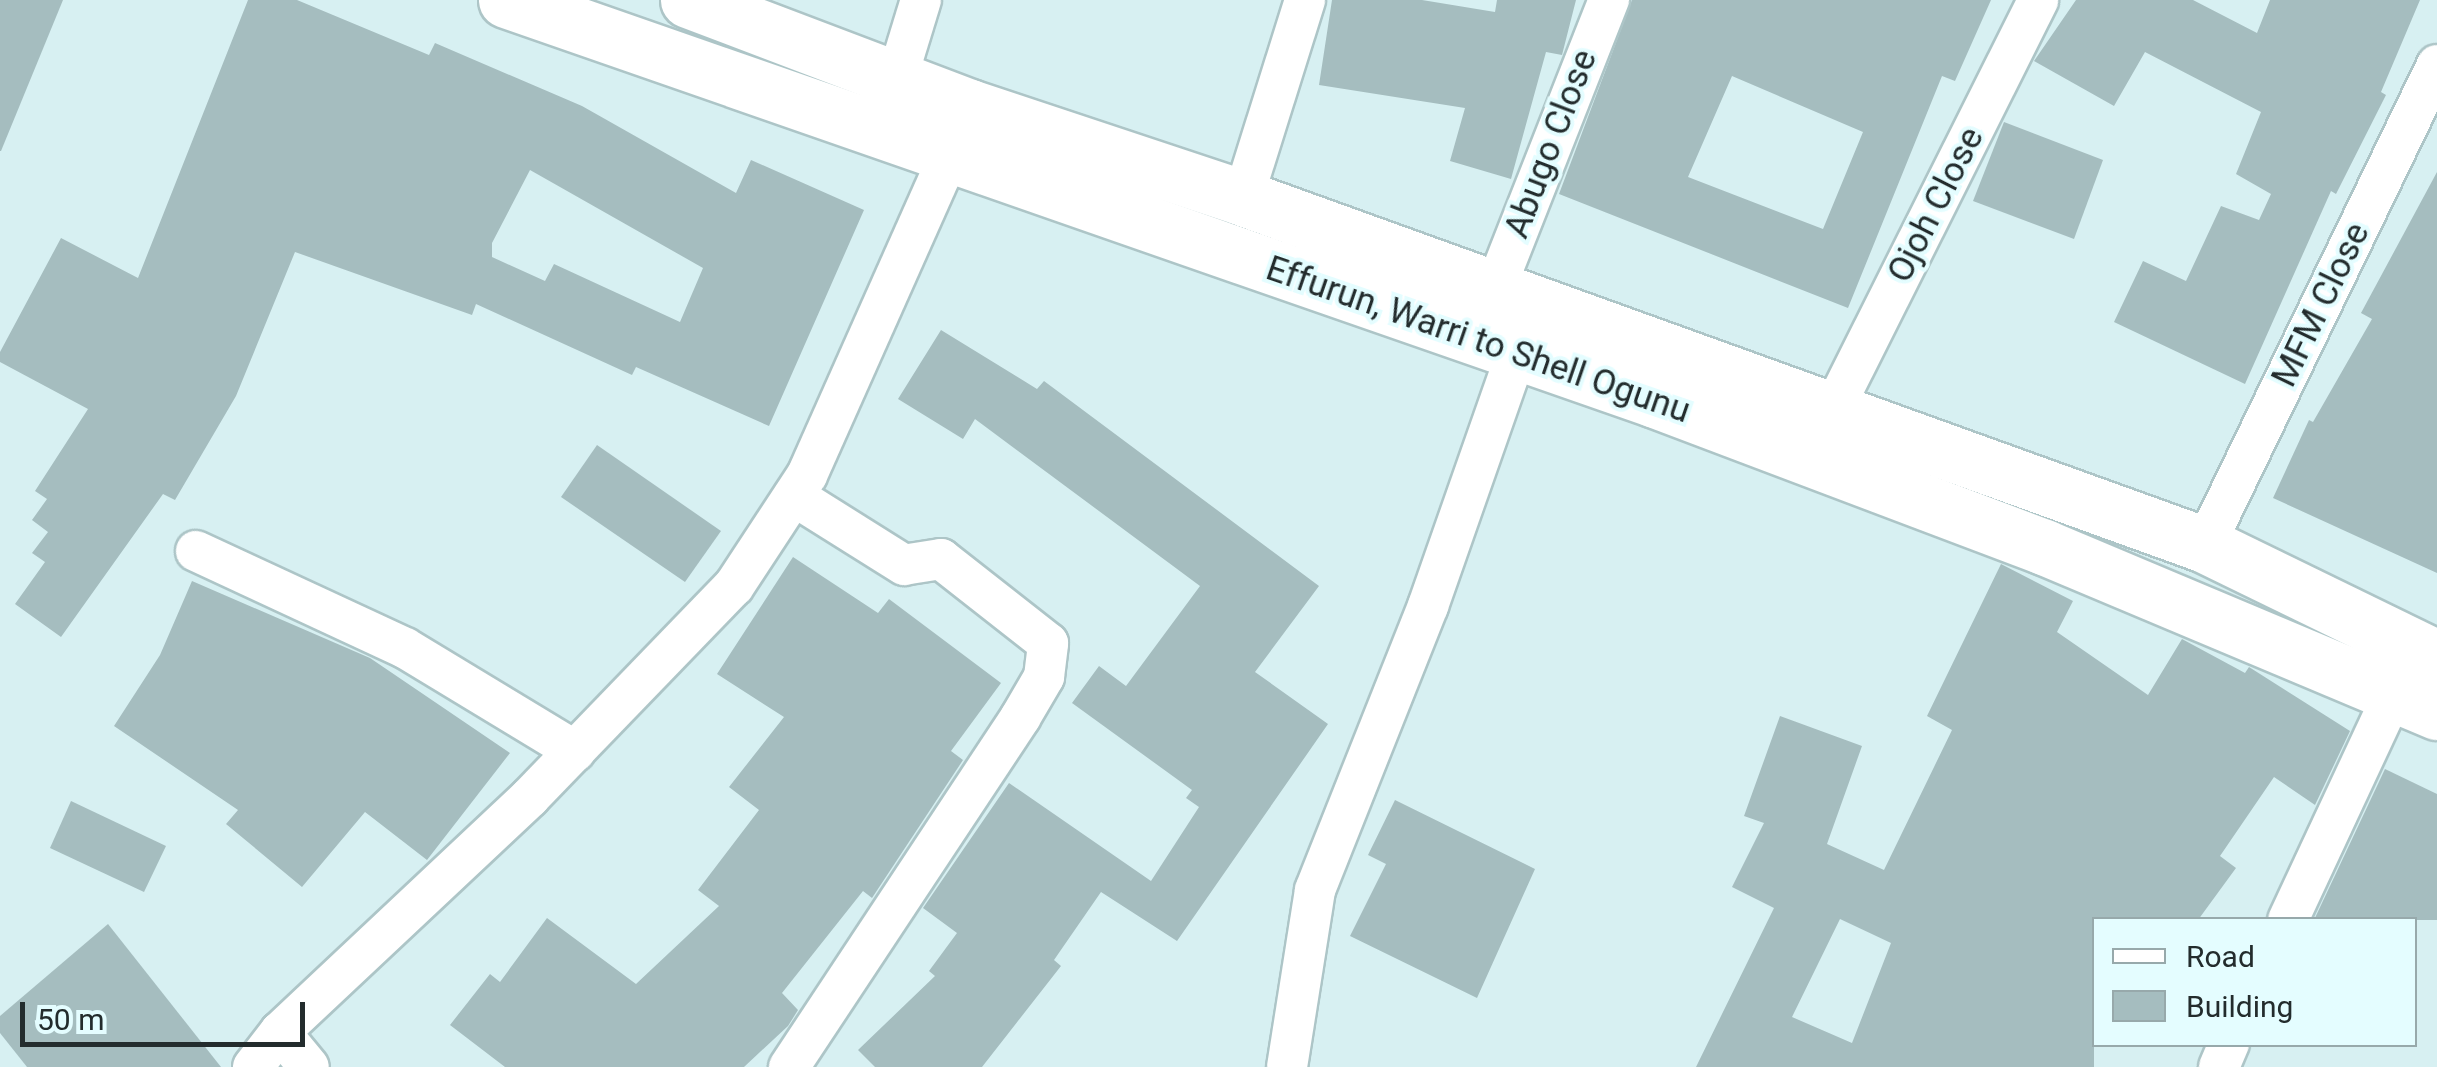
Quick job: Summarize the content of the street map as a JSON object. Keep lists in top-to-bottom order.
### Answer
{
  "streets": {
    "main road": ["Effurun, Warri to Shell Ogunu"],
    "street": ["Abugo Close", "Ojoh Close", "MFM Close"]
  },
  "crossings": [
    ["Abugo Close", "Effurun, Warri to Shell Ogunu"],
    ["Ojoh Close", "Effurun, Warri to Shell Ogunu"],
    ["MFM Close", "Effurun, Warri to Shell Ogunu"]
  ],
  "legend": ["Road", "Building"],
  "scale_bar": "50 m"
}
